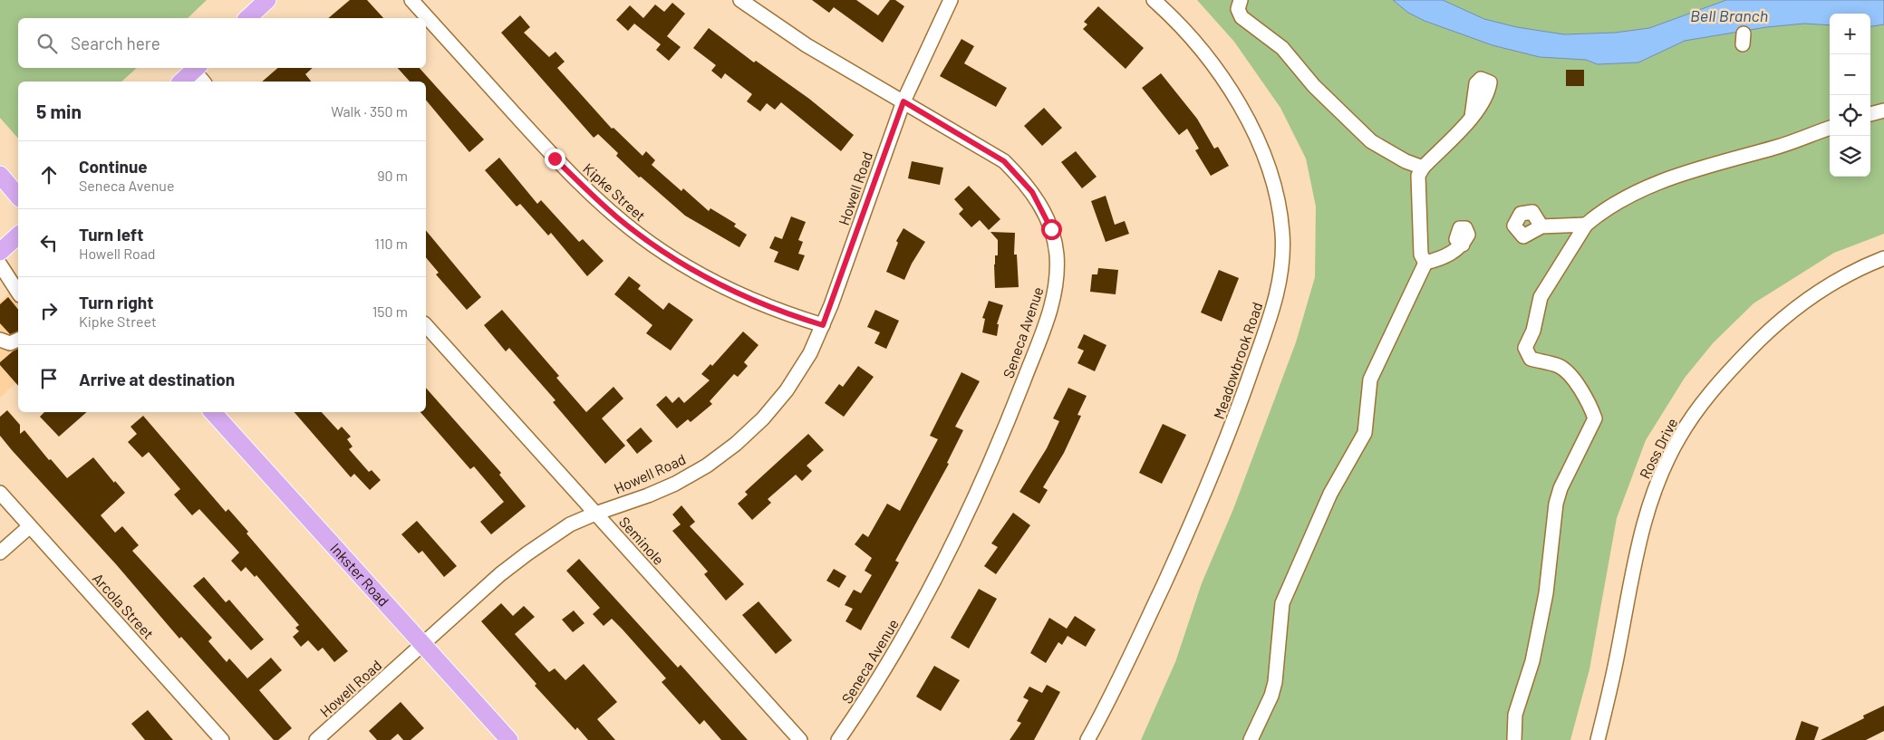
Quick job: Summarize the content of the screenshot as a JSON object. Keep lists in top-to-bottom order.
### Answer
{
  "streets": {
    "main road": ["Inkster Road"],
    "street": [
      "Howell Road",
      "Kipke Street",
      "Seneca Avenue",
      "Meadowbrook Road",
      "Ross Drive",
      "Seminole",
      "Arcola Street"
    ]
  },
  "crossings": [
    ["Howell Road", "Kipke Street"],
    ["Howell Road", "Seneca Avenue"],
    ["Howell Road", "Seminole"],
    ["Howell Road", "Inkster Road"]
  ],
  "water": ["Bell Branch"],
  "page": {
    "map_buttons": ["+", "−"],
    "search": "Search here",
    "heading": ["5 min", "Walk · 350 m"],
    "list": [
      ["Continue", "Seneca Avenue", "90 m"],
      ["Turn left", "Howell Road", "110 m"],
      ["Turn right", "Kipke Street", "150 m"],
      "Arrive at destination"
    ]
  }
}
